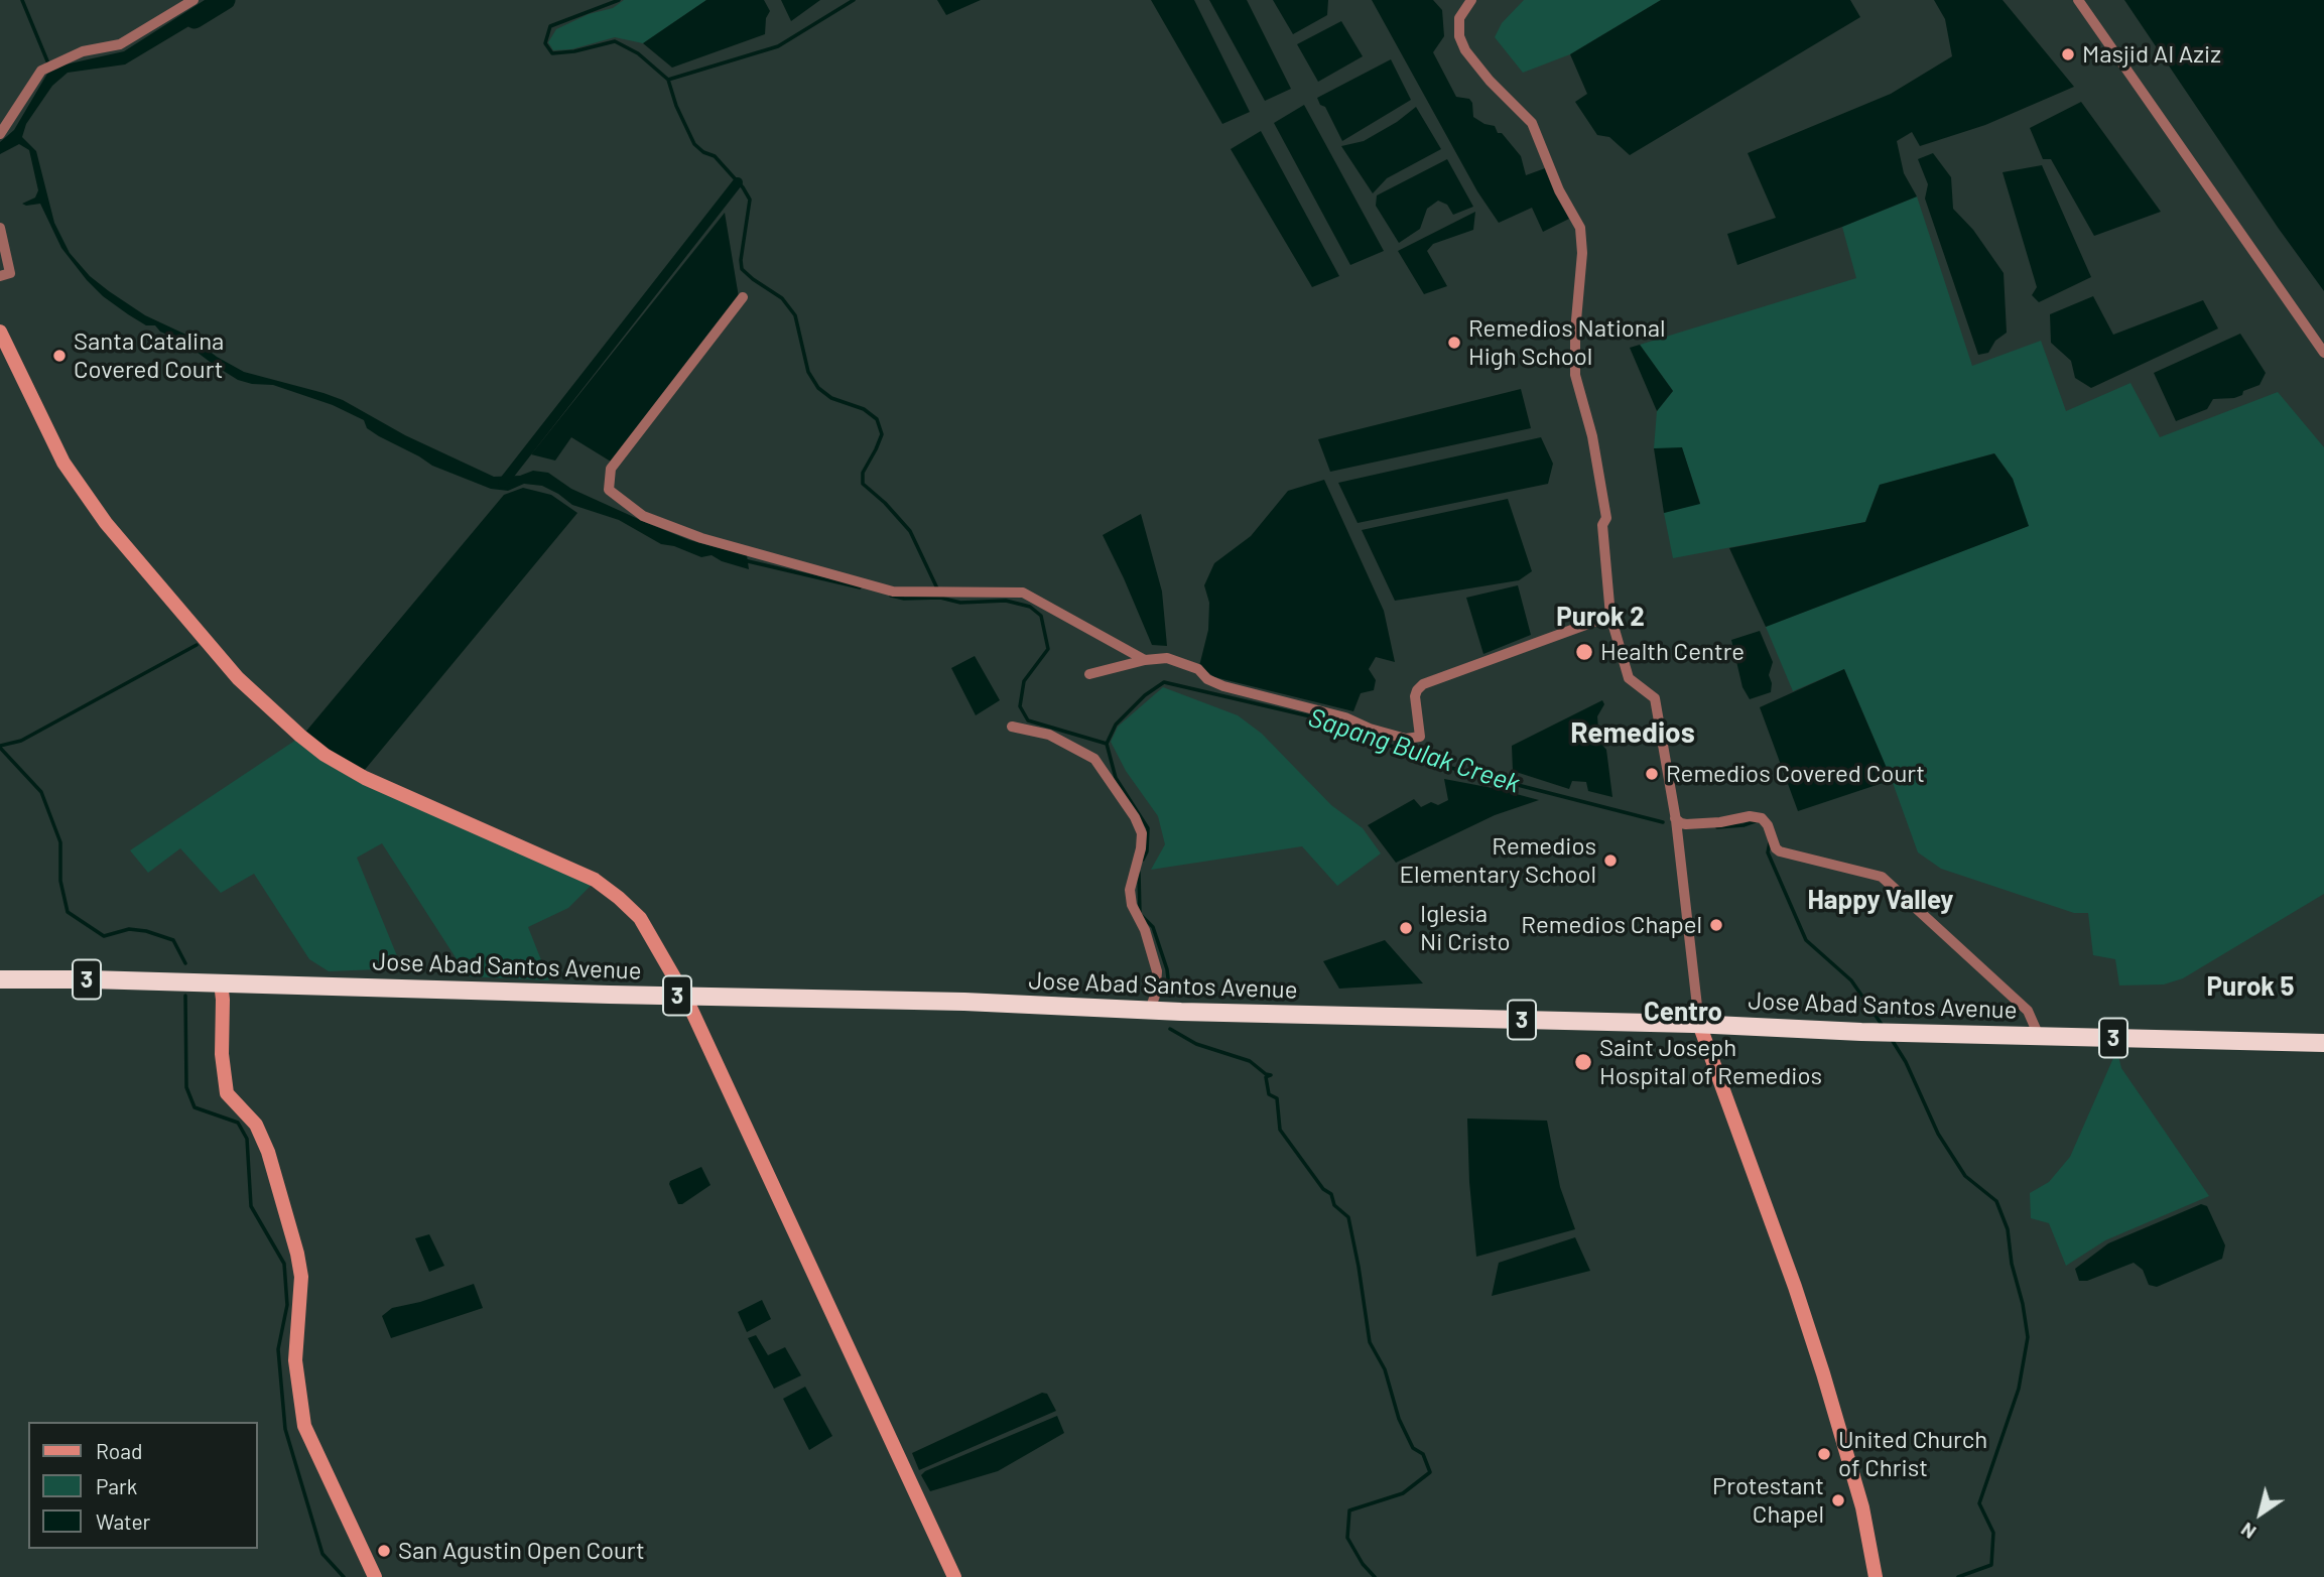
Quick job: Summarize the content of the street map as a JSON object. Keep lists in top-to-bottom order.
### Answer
{
  "streets": {
    "highway": ["Jose Abad Santos Avenue", "3"]
  },
  "districts": [
    "Purok 2",
    "Remedios",
    "Happy Valley",
    "Purok 5",
    "Centro"
  ],
  "water": ["Sapang Bulak Creek"],
  "places": [
    "Masjid Al Aziz",
    "Remedios National High School",
    "Santa Catalina Covered Court",
    "Health Centre",
    "Remedios Covered Court",
    "Remedios Elementary School",
    "Remedios Chapel",
    "Iglesia Ni Cristo",
    "Saint Joseph Hospital of Remedios",
    "United Church of Christ",
    "Protestant Chapel",
    "San Agustin Open Court"
  ],
  "legend": ["Road", "Park", "Water"],
  "north": "bottom left"
}
